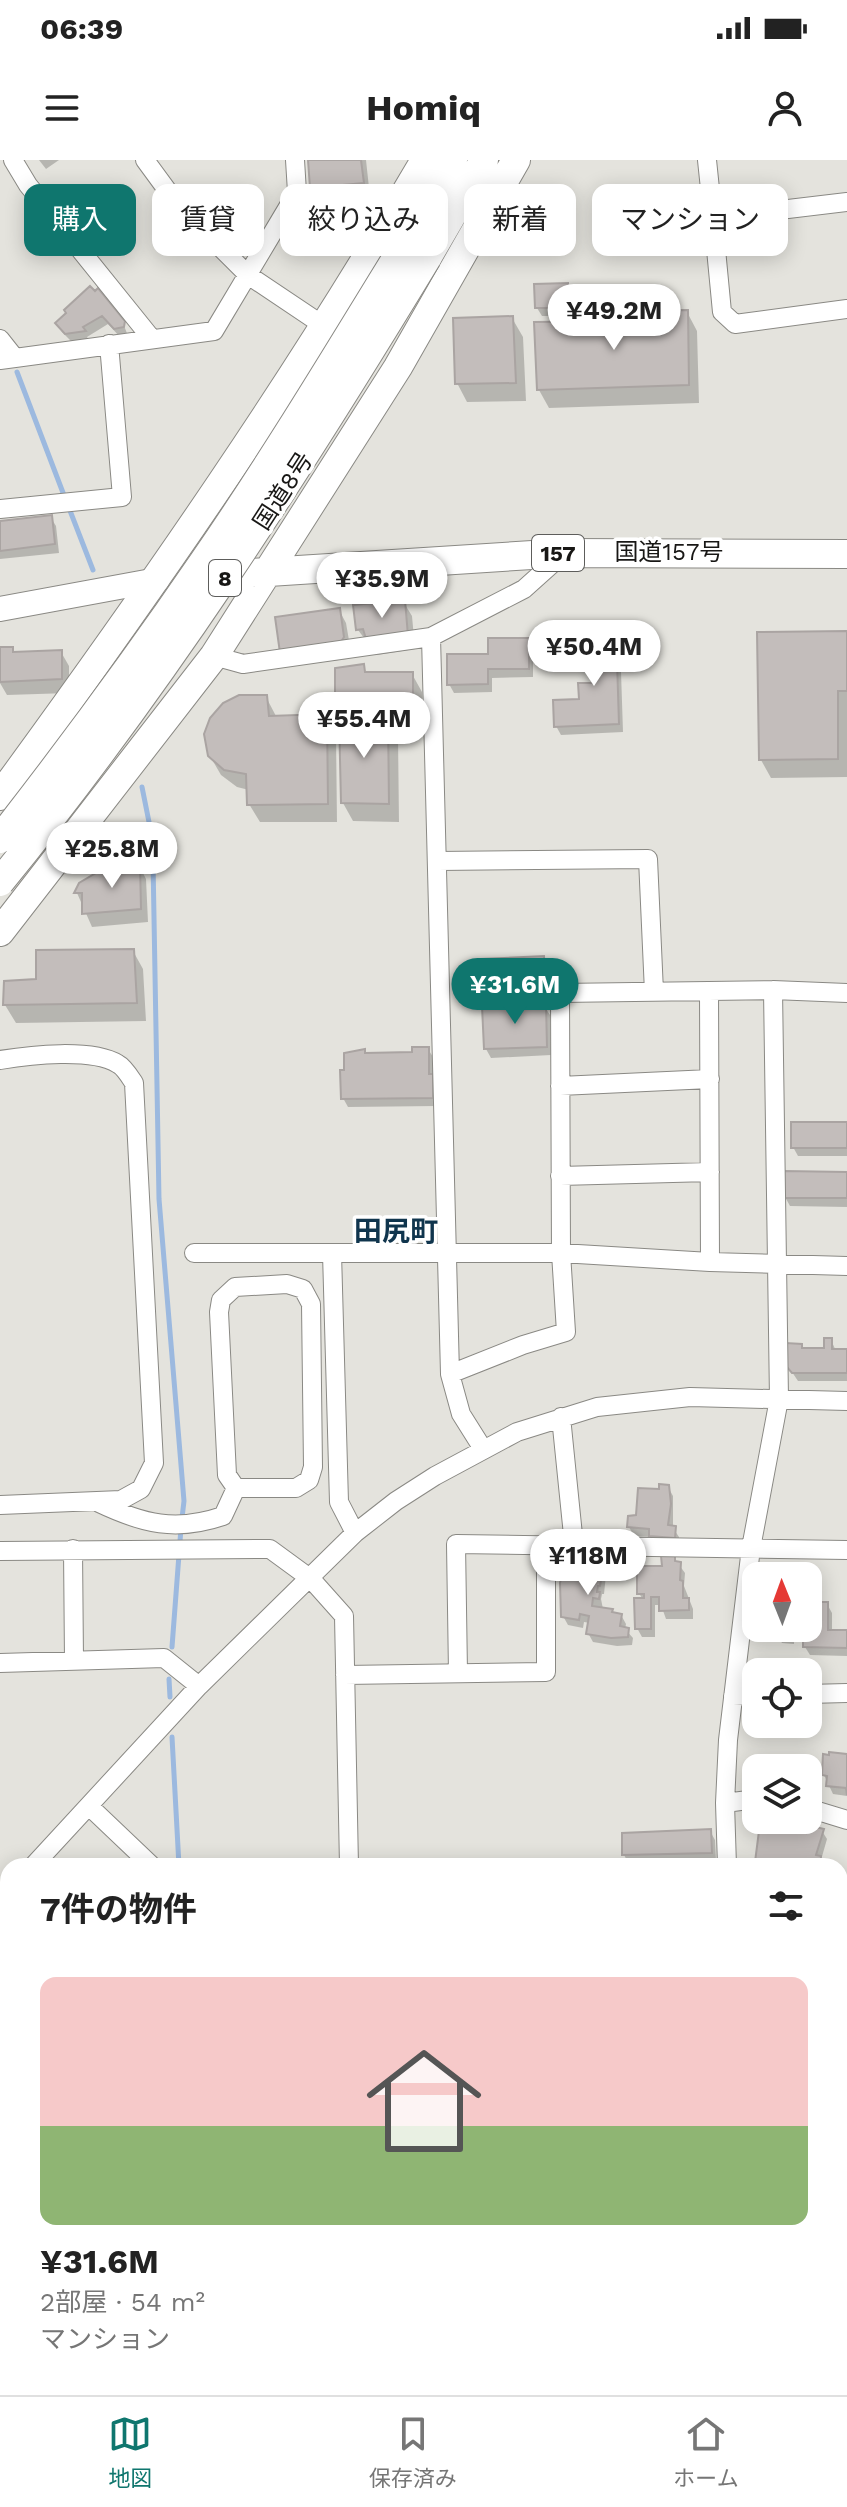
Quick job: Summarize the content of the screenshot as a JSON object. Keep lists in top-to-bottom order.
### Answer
{
  "streets": {
    "highway": [
      "国道8号",
      "国道157号",
      "157",
      "8"
    ]
  },
  "crossings": [
    ["国道157号", "8"]
  ],
  "districts": ["田尻町"],
  "north": "top",
  "page": {
    "status": "06:39",
    "header": "Homiq",
    "chip": [
      "購入",
      "賃貸",
      "絞り込み",
      "新着",
      "マンション"
    ],
    "price": [
      "¥49.2M",
      "¥35.9M",
      "¥50.4M",
      "¥55.4M",
      "¥25.8M",
      "¥31.6M",
      "¥118M"
    ],
    "heading": "7件の物件",
    "list": [
      {
        "name": "¥31.6M",
        "note": "2部屋 · 54 m² · マンション"
      }
    ],
    "tabs": ["地図", "保存済み", "ホーム"]
  }
}
